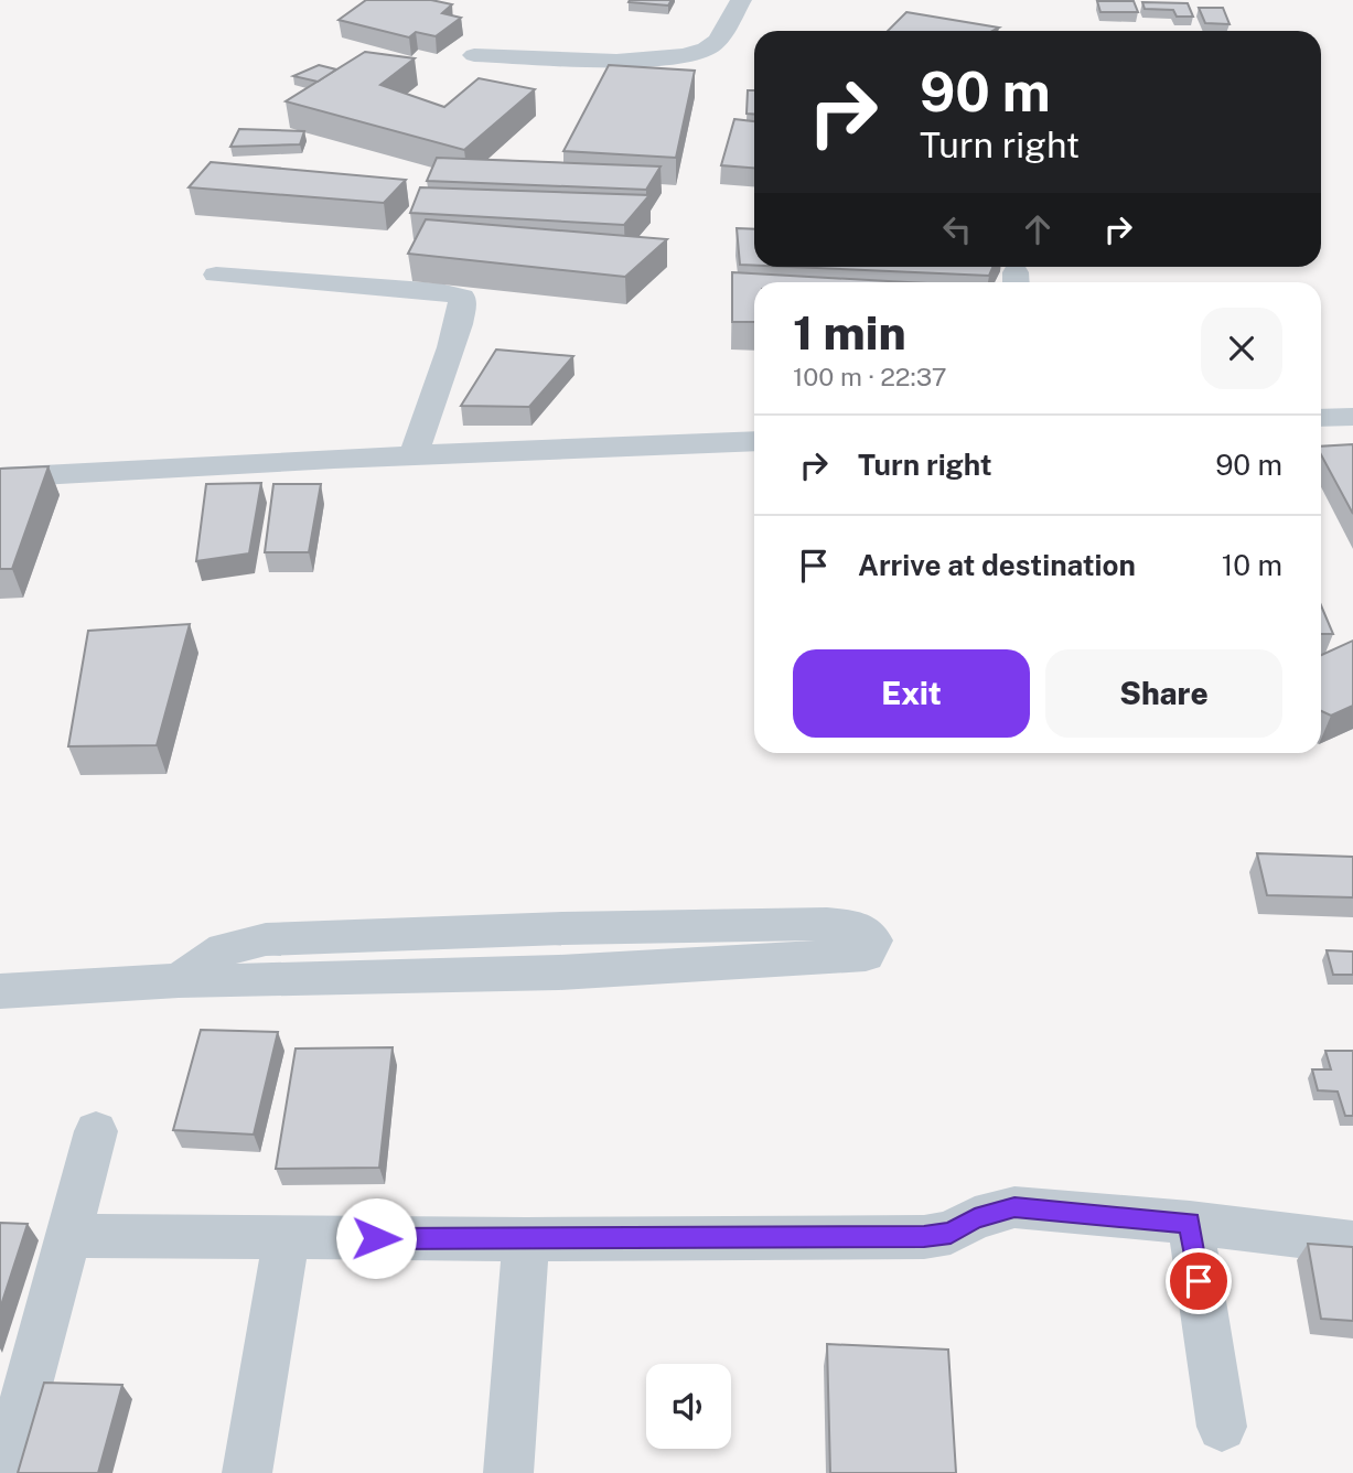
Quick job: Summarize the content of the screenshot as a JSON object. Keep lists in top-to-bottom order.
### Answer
{
  "page": {
    "turn": ["90 m", "Turn right"],
    "heading": ["1 min", "100 m · 22:37"],
    "list": [
      {
        "name": "Turn right",
        "value": "90 m"
      },
      {
        "name": "Arrive at destination",
        "value": "10 m"
      }
    ],
    "buttons": ["Exit", "Share"]
  }
}
